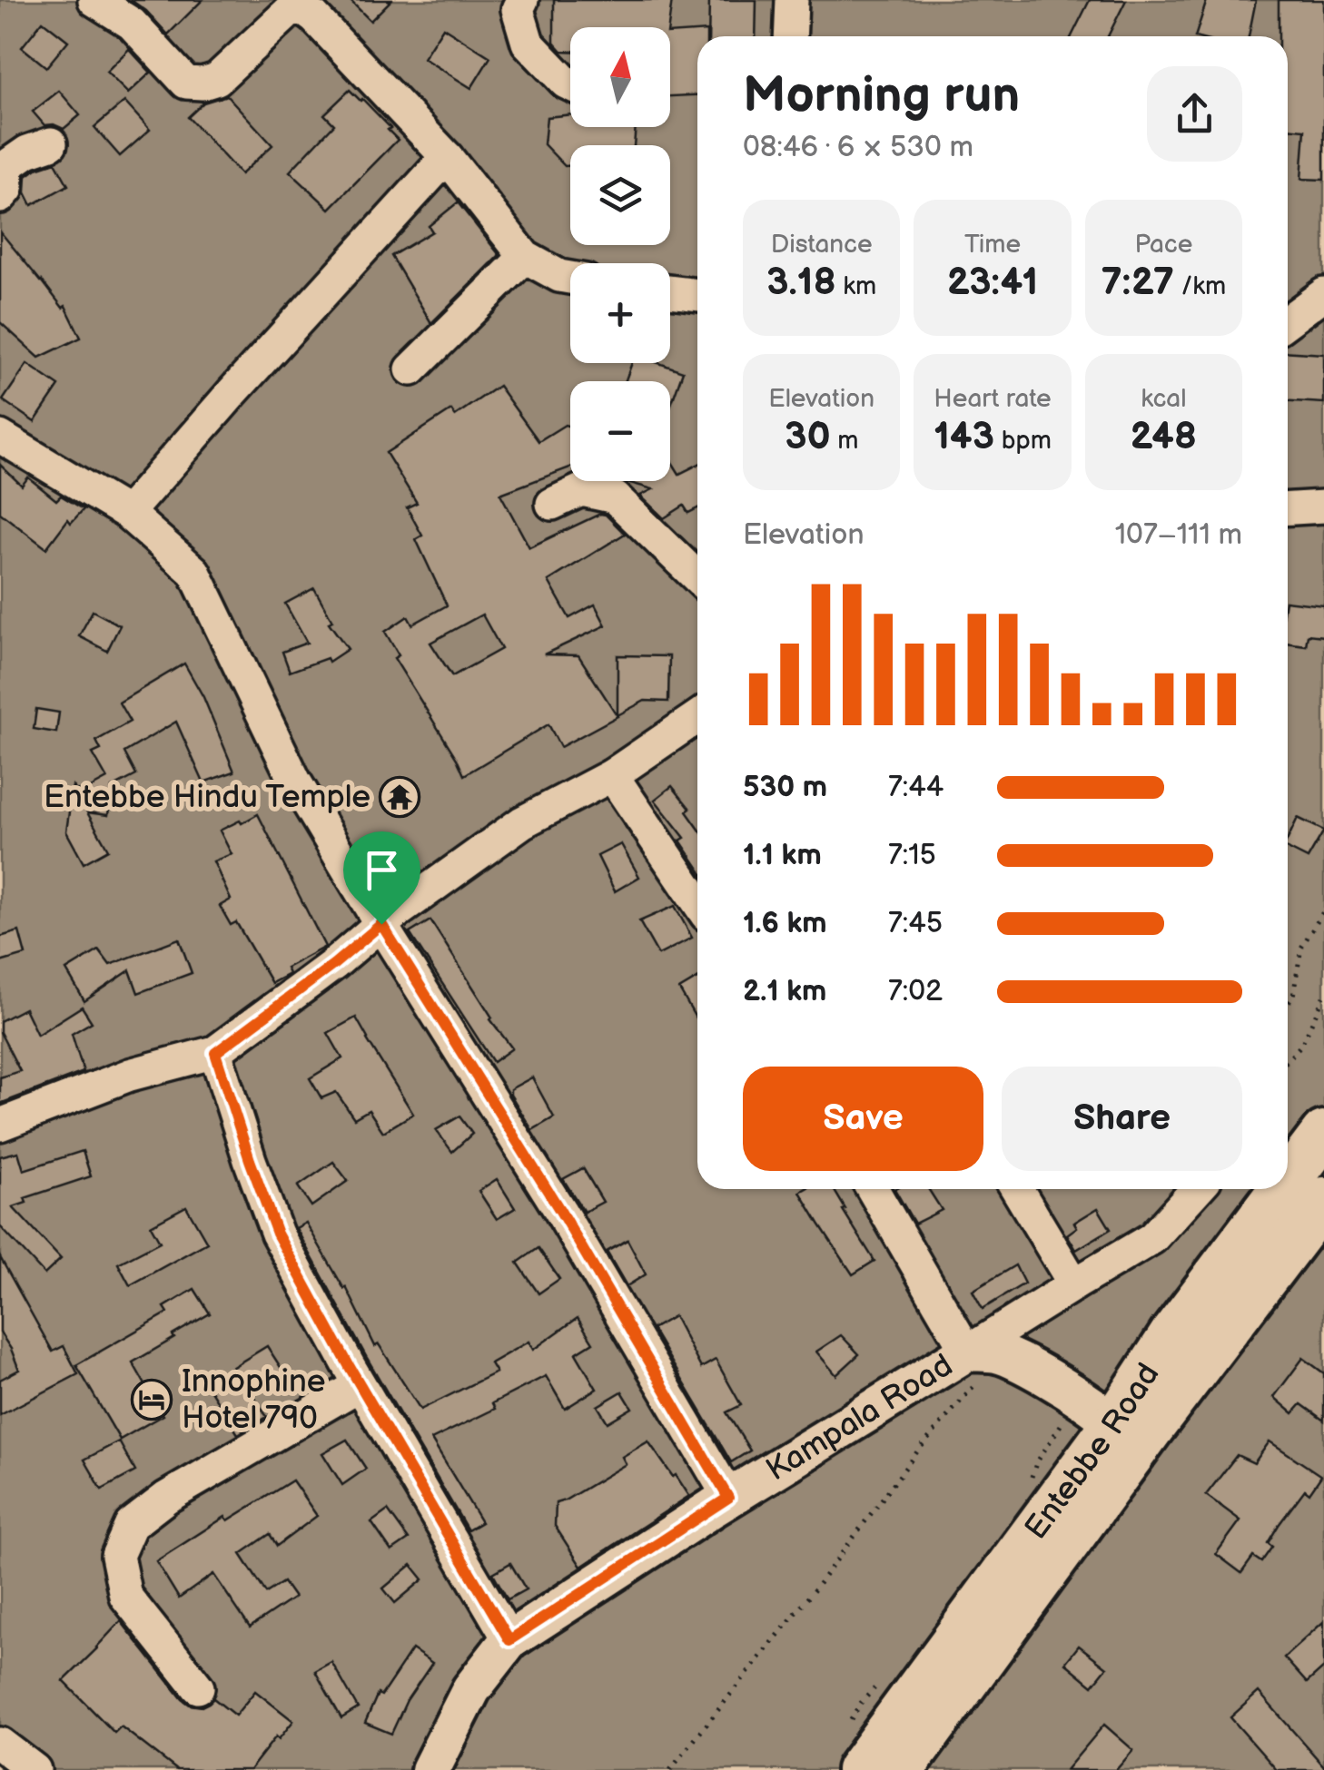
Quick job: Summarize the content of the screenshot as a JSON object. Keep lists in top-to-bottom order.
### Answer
{
  "streets": {
    "highway": ["Entebbe Road"],
    "main road": ["Kampala Road"]
  },
  "places": {
    "temple": ["Entebbe Hindu Temple"],
    "hotel": ["Innophine Hotel 790"]
  },
  "north": "top",
  "page": {
    "map_buttons": ["+", "−"],
    "heading": ["Morning run", "08:46 · 6 × 530 m"],
    "stats": [
      ["Distance", "3.18 km"],
      ["Time", "23:41"],
      ["Pace", "7:27 /km"],
      ["Elevation", "30 m"],
      ["Heart rate", "143 bpm"],
      ["kcal", "248"]
    ],
    "chart": ["Elevation", "107–111 m"],
    "list": [
      {
        "name": "530 m",
        "note": "7:44"
      },
      {
        "name": "1.1 km",
        "note": "7:15"
      },
      {
        "name": "1.6 km",
        "note": "7:45"
      },
      {
        "name": "2.1 km",
        "note": "7:02"
      }
    ],
    "buttons": ["Save", "Share"]
  }
}
